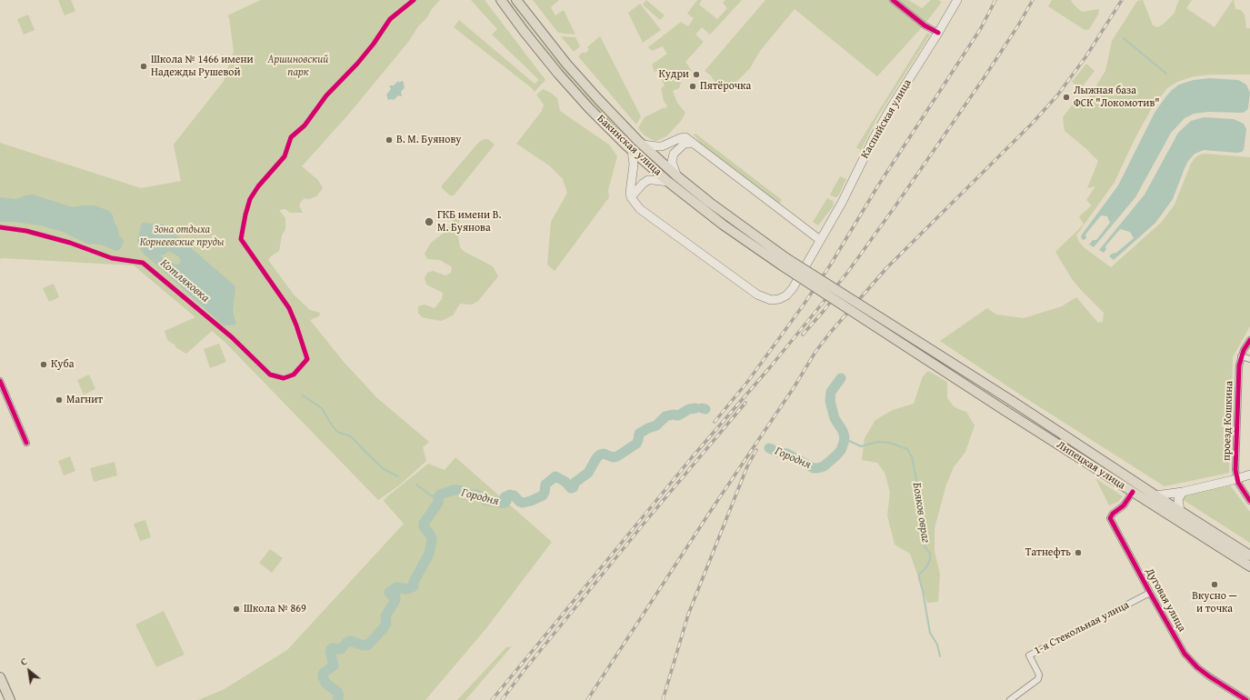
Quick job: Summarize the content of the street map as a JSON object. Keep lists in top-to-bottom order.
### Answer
{
  "streets": {
    "main road": ["Каспийская улица", "Бакинская улица", "Липецкая улица"],
    "street": ["проезд Кошкина", "Дуговая улица", "1-я Стекольная улица"]
  },
  "crossings": [
    ["Бакинская улица", "Липецкая улица"],
    ["Липецкая улица", "Дуговая улица"],
    ["Дуговая улица", "1-я Стекольная улица"]
  ],
  "water": ["Котляковка", "Городня", "Бояков овраг"],
  "parks": ["Аршиновский парк", "Зона отдыха Корнеевские пруды"],
  "places": [
    "Школа № 1466 имени Надежды Рушевой",
    "Кудри",
    "Пятёрочка",
    "Лыжная база ФСК \"Локомотив\"",
    "В. М. Буянову",
    "ГКБ имени В. М. Буянова",
    "Куба",
    "Магнит",
    "Татнефть",
    "Вкусно — и точка",
    "Школа № 869"
  ],
  "north": "top left"
}
